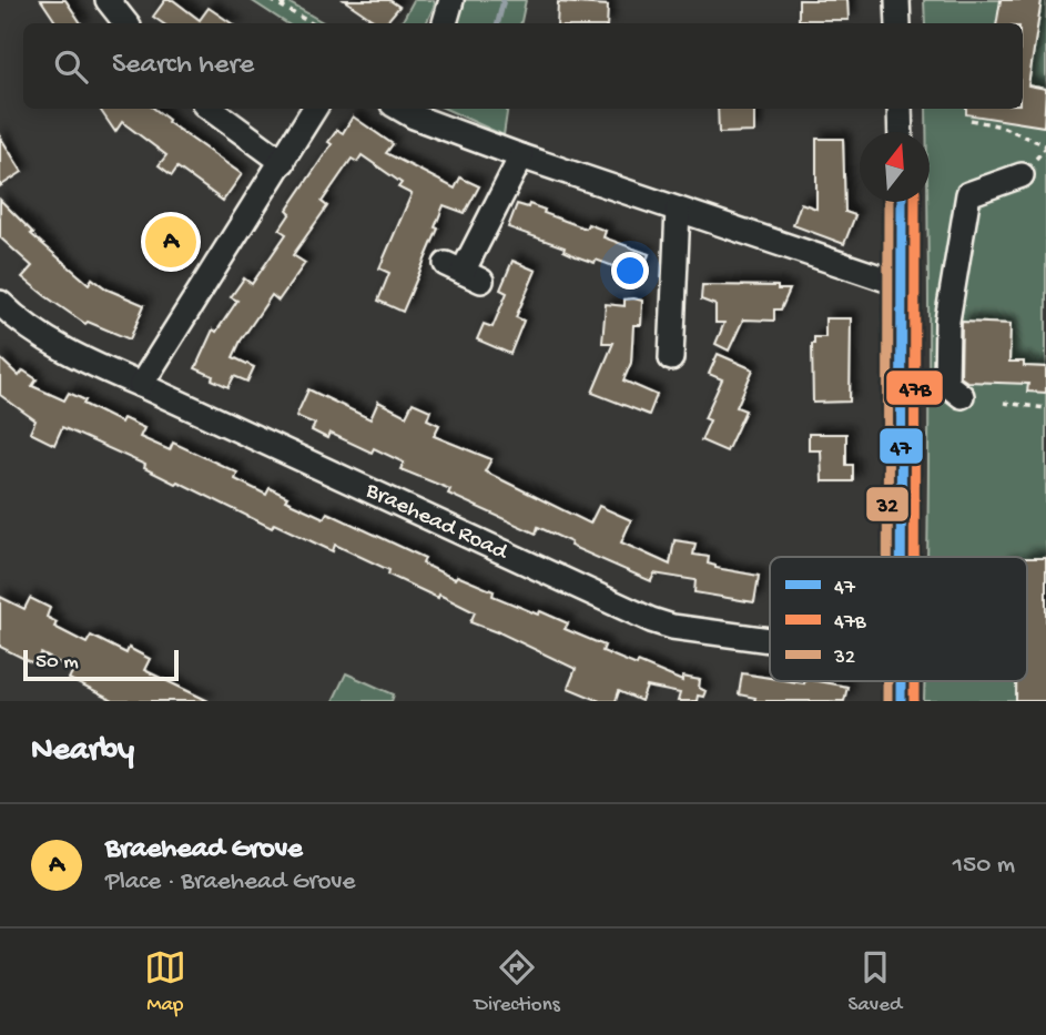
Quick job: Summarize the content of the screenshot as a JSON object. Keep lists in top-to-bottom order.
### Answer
{
  "streets": {
    "street": ["Braehead Road"]
  },
  "lines": ["transit line 47", "transit line 47B", "transit line 32"],
  "legend": ["47", "47B", "32"],
  "scale_bar": "50 m",
  "north": "top",
  "page": {
    "search": "Search here",
    "pins": "A",
    "scale": "50 m",
    "heading": "Nearby",
    "list": [
      {
        "mark": "A",
        "name": "Braehead Grove",
        "note": "Place · Braehead Grove",
        "value": "150 m"
      }
    ],
    "nav": ["Map", "Directions", "Saved"]
  }
}
